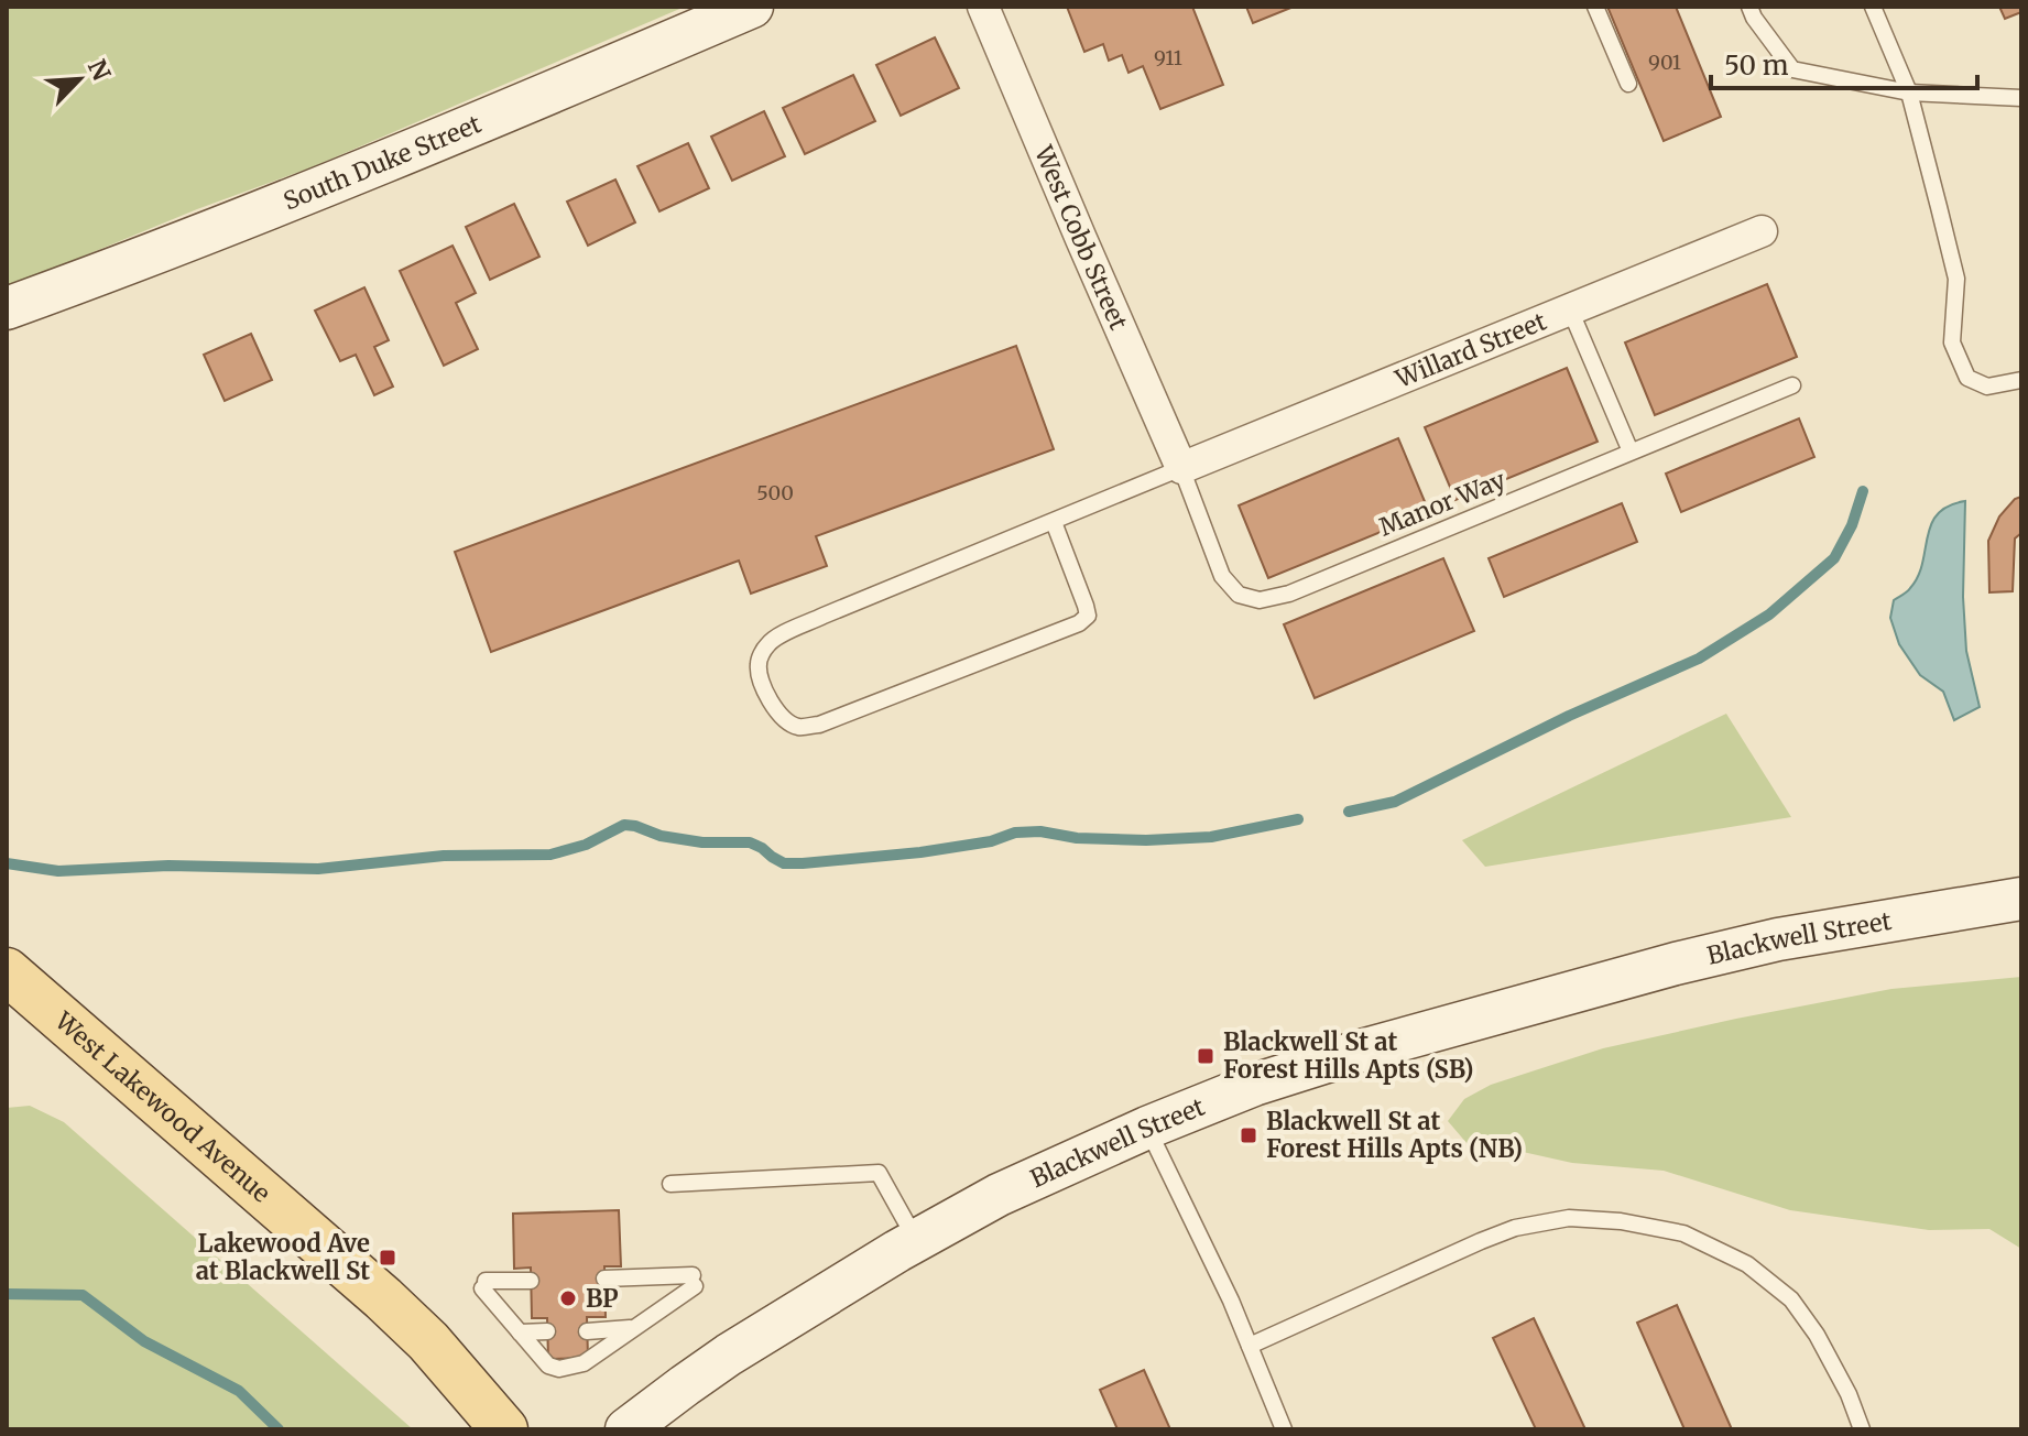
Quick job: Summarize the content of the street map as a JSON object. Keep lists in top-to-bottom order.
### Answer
{
  "streets": {
    "main road": ["West Lakewood Avenue"],
    "street": [
      "South Duke Street",
      "West Cobb Street",
      "Willard Street",
      "Blackwell Street"
    ],
    "lane": ["Manor Way"]
  },
  "crossings": [
    ["West Cobb Street", "Willard Street"],
    ["West Cobb Street", "Manor Way"],
    ["Willard Street", "Manor Way"]
  ],
  "places": {
    "transit": ["Blackwell St at Forest Hills Apts (SB)", "Blackwell St at Forest Hills Apts (NB)", "Lakewood Ave at Blackwell St"],
    "other": ["BP"]
  },
  "house_numbers": ["911", "901", "500"],
  "scale_bar": "50 m",
  "north": "top right"
}
